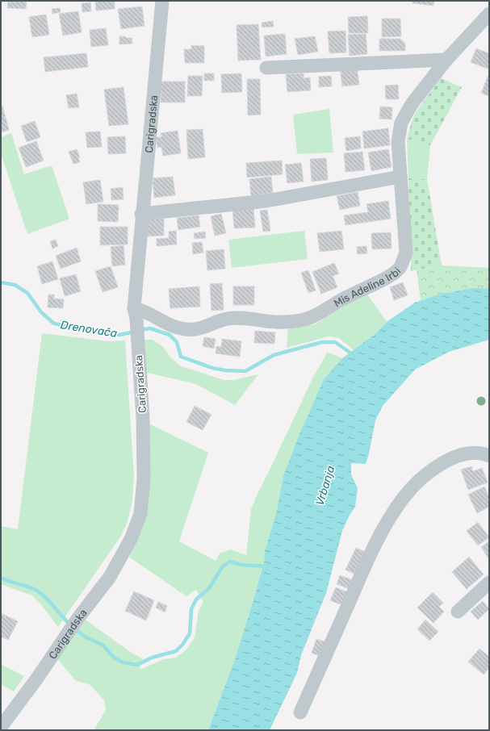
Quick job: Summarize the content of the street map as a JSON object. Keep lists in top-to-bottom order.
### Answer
{
  "streets": {
    "street": ["Carigradska", "Mis Adeline Irbi"]
  },
  "crossings": [
    ["Carigradska", "Mis Adeline Irbi"]
  ],
  "water": ["Drenovača", "Vrbanja"]
}
